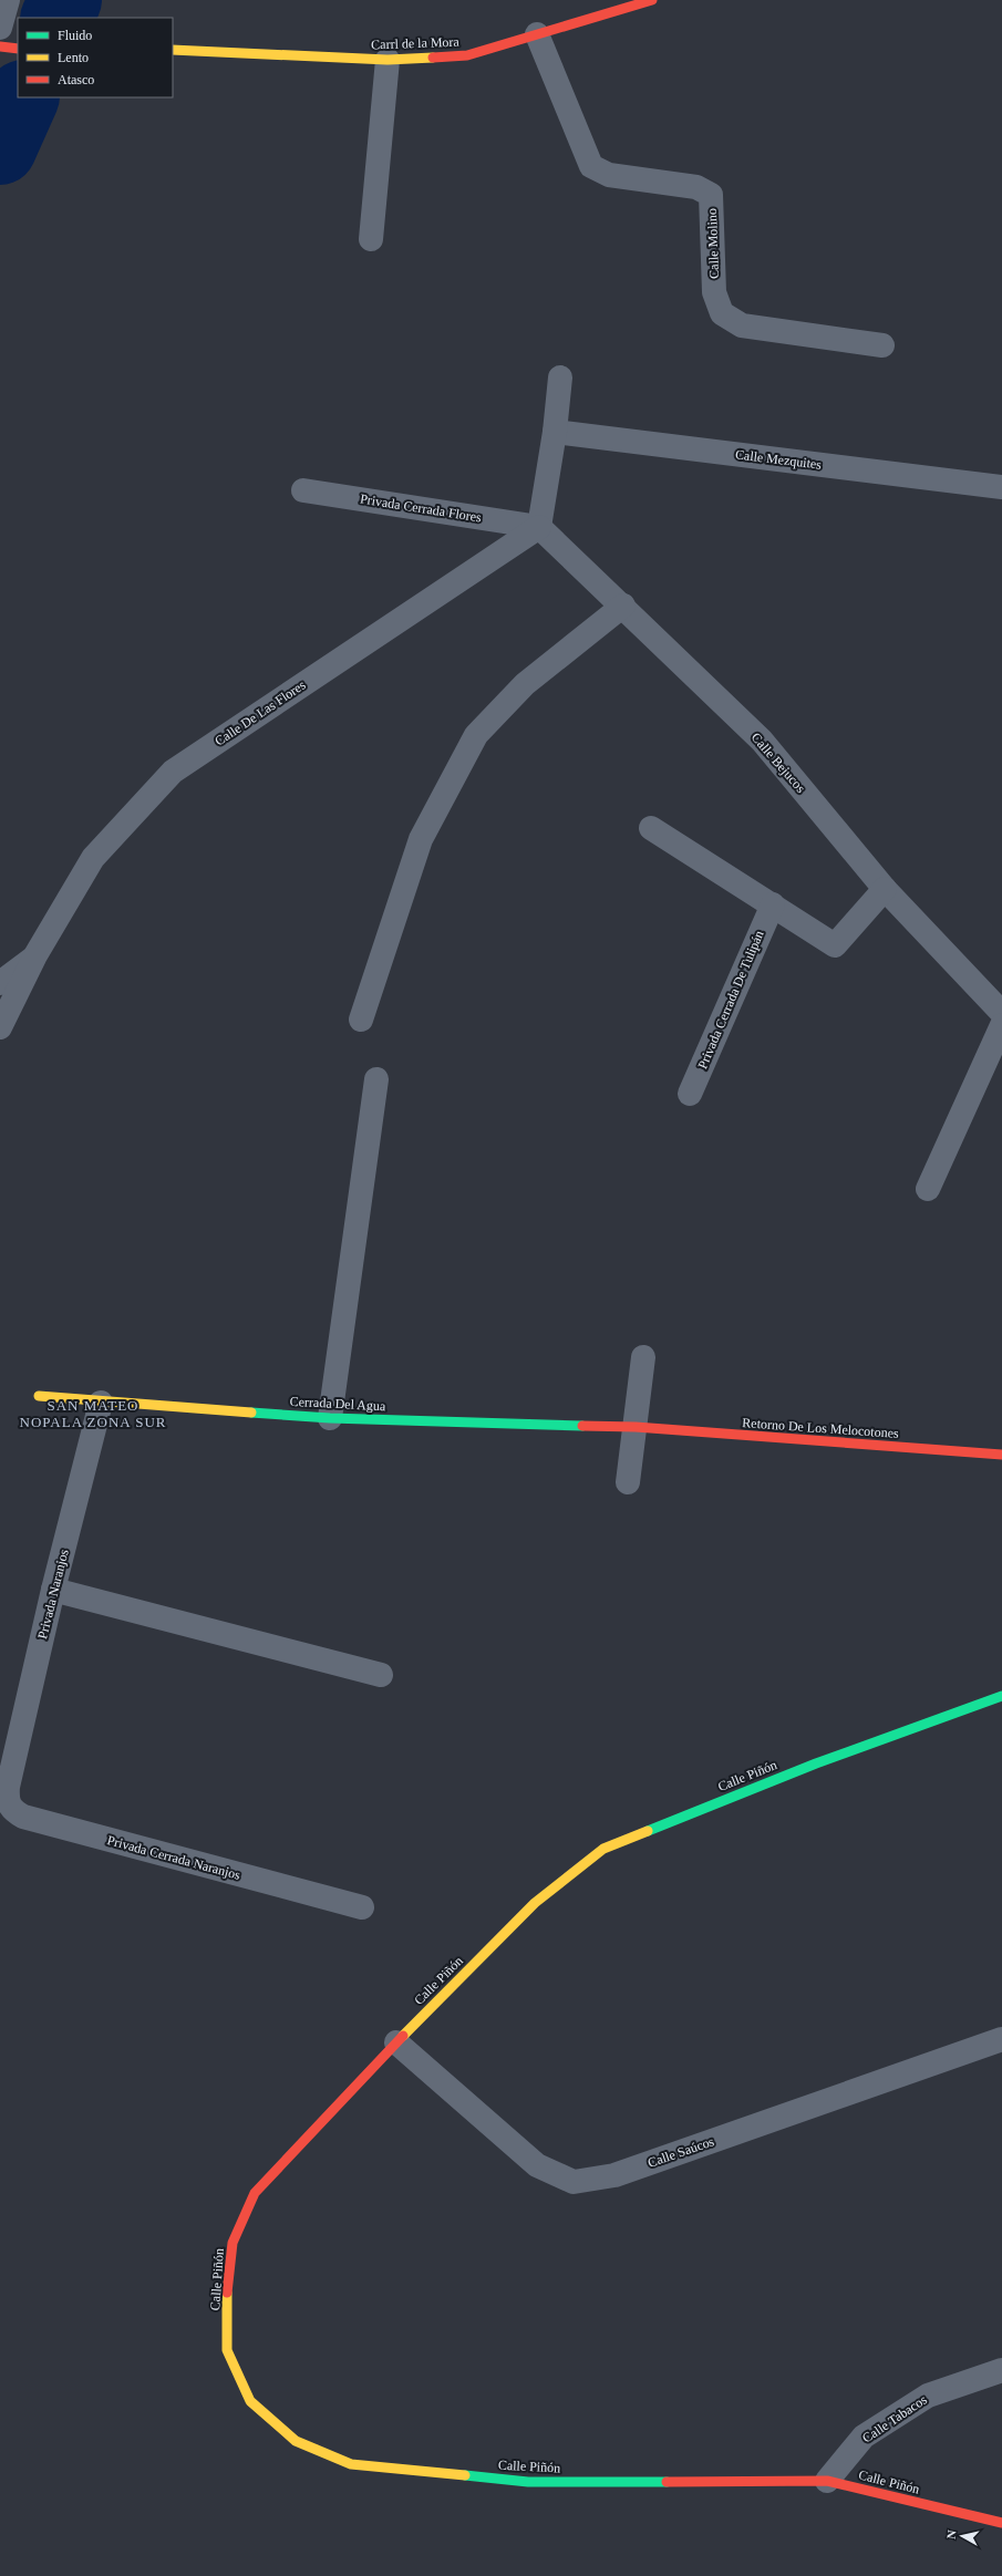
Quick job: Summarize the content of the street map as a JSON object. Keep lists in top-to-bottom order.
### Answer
{
  "streets": {
    "street": [
      "Carrl de la Mora",
      "Calle Molino",
      "Calle Mezquites",
      "Privada Cerrada Flores",
      "Calle De Las Flores",
      "Calle Bejucos",
      "Privada Cerrada De Tulipán",
      "Cerrada Del Agua",
      "Retorno De Los Melocotones",
      "Privada Naranjos",
      "Calle Piñón",
      "Privada Cerrada Naranjos",
      "Calle Saúcos",
      "Calle Tabacos"
    ]
  },
  "crossings": [
    ["Carrl de la Mora", "Calle Molino"],
    ["Privada Cerrada Flores", "Calle De Las Flores"],
    ["Privada Cerrada Flores", "Calle Bejucos"],
    ["Calle De Las Flores", "Calle Bejucos"],
    ["Cerrada Del Agua", "Retorno De Los Melocotones"],
    ["Cerrada Del Agua", "Privada Naranjos"],
    ["Privada Naranjos", "Privada Cerrada Naranjos"],
    ["Calle Piñón", "Calle Saúcos"],
    ["Calle Piñón", "Calle Tabacos"]
  ],
  "districts": ["SAN MATEO NOPALA ZONA SUR"],
  "legend": ["Fluido", "Lento", "Atasco"],
  "north": "left"
}
